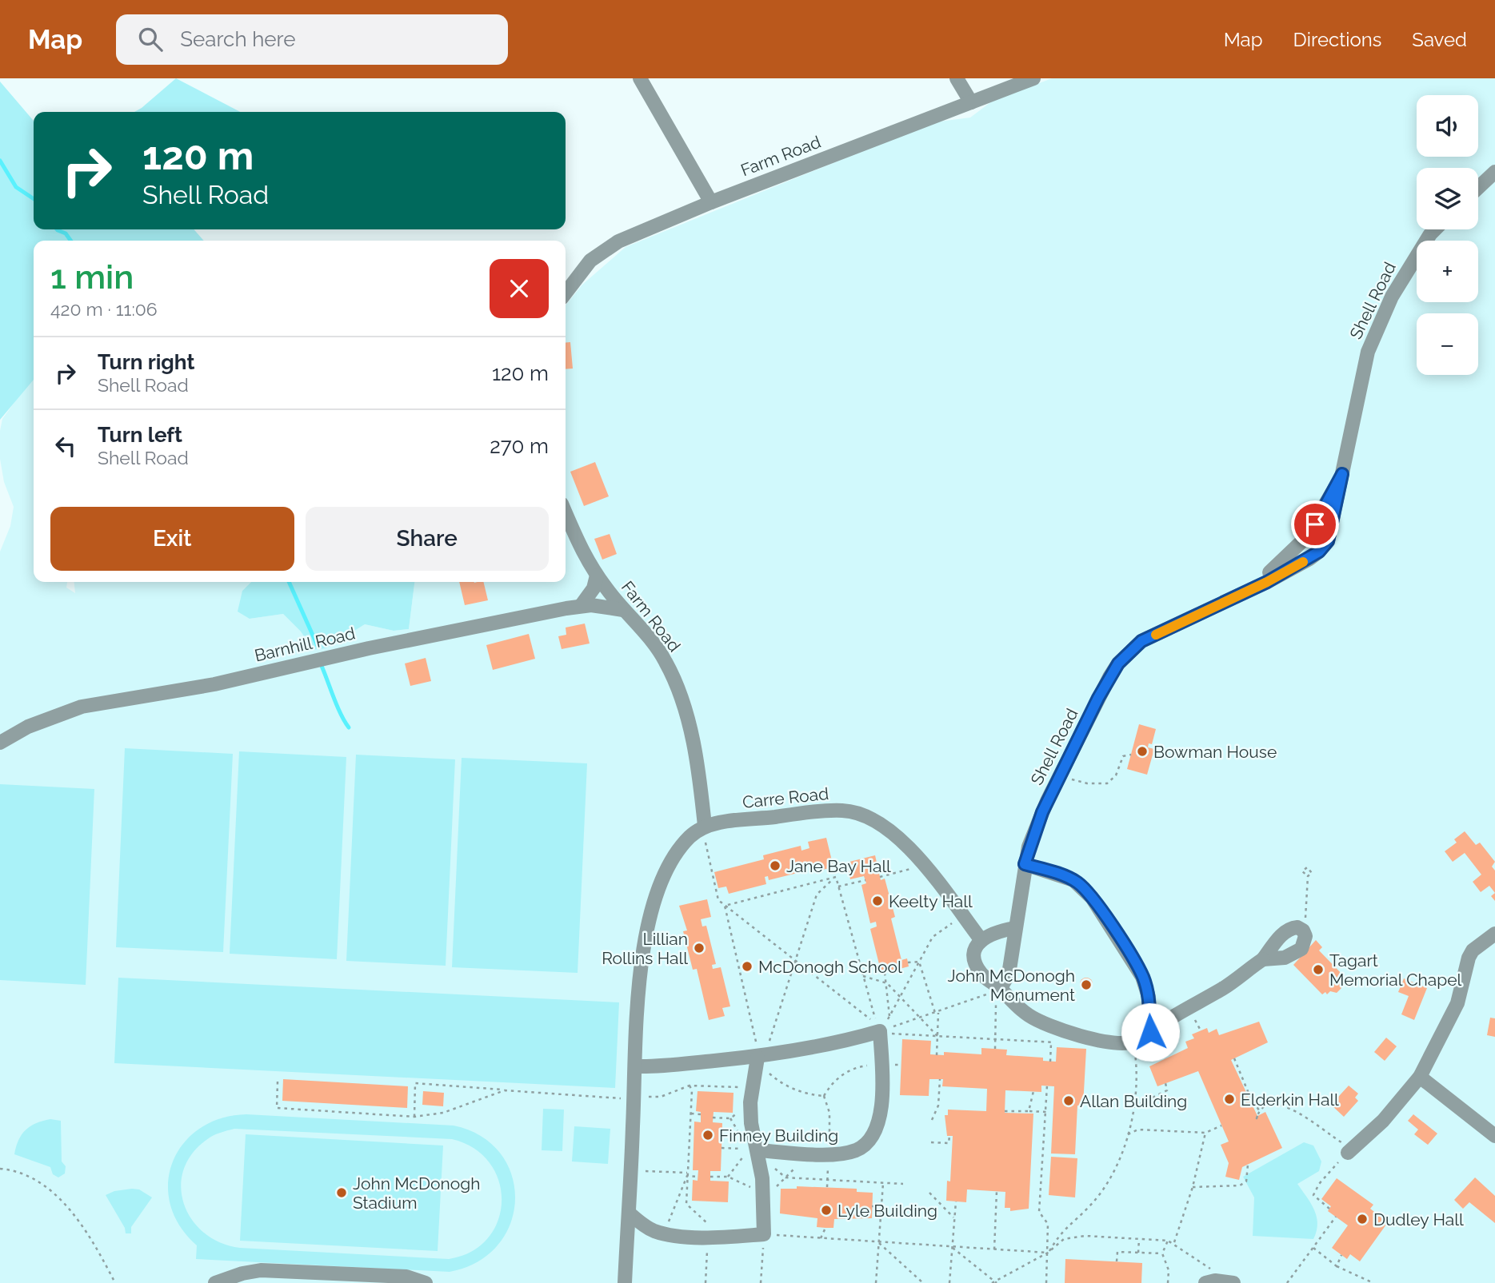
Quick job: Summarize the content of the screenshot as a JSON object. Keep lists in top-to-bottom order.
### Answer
{
  "streets": {
    "street": [
      "Farm Road",
      "Shell Road",
      "Barnhill Road",
      "Carre Road"
    ]
  },
  "crossings": [
    ["Farm Road", "Barnhill Road"],
    ["Farm Road", "Carre Road"]
  ],
  "places": [
    "Bowman House",
    "Jane Bay Hall",
    "Keelty Hall",
    "Lillian Rollins Hall",
    "McDonogh School",
    "Tagart Memorial Chapel",
    "John McDonogh Monument",
    "Elderkin Hall",
    "Allan Building",
    "Finney Building",
    "John McDonogh Stadium",
    "Lyle Building",
    "Dudley Hall"
  ],
  "page": {
    "header": "Map",
    "search": "Search here",
    "nav": ["Map", "Directions", "Saved"],
    "map_buttons": ["+", "−"],
    "turn": ["120 m", "Shell Road"],
    "heading": ["1 min", "420 m · 11:06"],
    "list": [
      {
        "name": "Turn right",
        "note": "Shell Road",
        "value": "120 m"
      },
      {
        "name": "Turn left",
        "note": "Shell Road",
        "value": "270 m"
      }
    ],
    "buttons": ["Exit", "Share"]
  }
}
